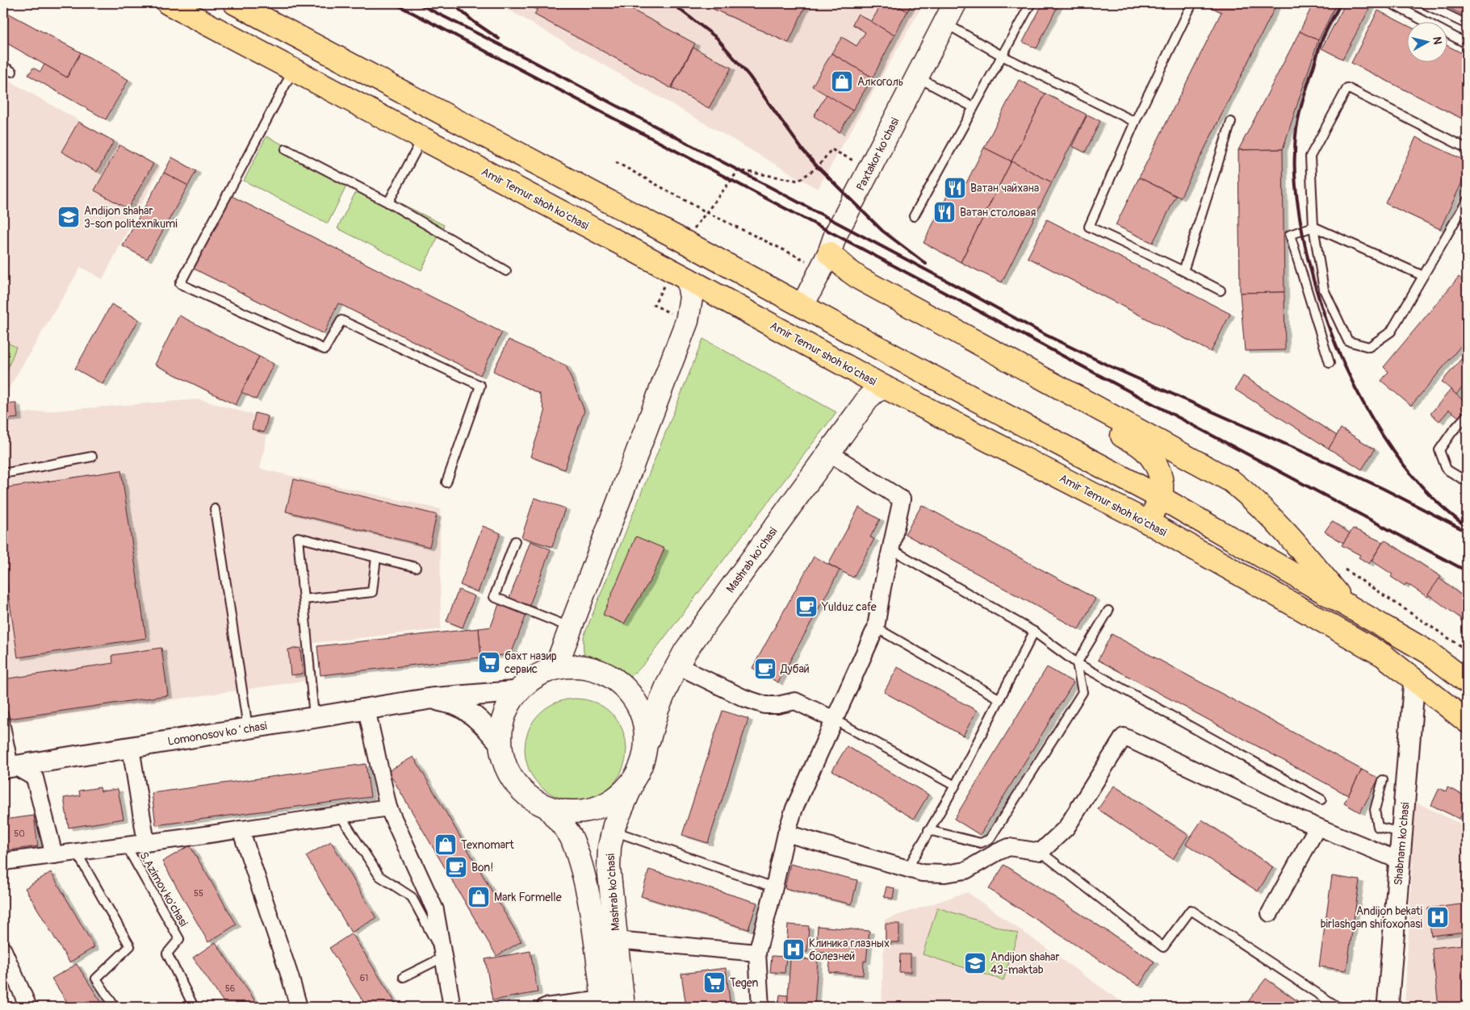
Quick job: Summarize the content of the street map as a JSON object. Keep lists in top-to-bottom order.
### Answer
{
  "streets": {
    "main road": ["Paxtakor ko'chasi", "Amir Temur shoh ko'chasi", "Mashrab ko'chasi"],
    "street": ["Lomonosov koʻchasi", "Shabnam ko'chasi"],
    "lane": ["S.Azimov ko'chasi"]
  },
  "crossings": [
    ["Amir Temur shoh ko'chasi", "Mashrab ko'chasi"],
    ["Amir Temur shoh ko'chasi", "Shabnam ko'chasi"],
    ["Mashrab ko'chasi", "Lomonosov koʻchasi"]
  ],
  "places": {
    "shop": ["Алкоголь", "Texnomart", "Mark Formelle"],
    "restaurant": ["Ватан чайхана", "Ватан столовая"],
    "school or university": ["Andijon shahar 3-son politexnikumi", "Andijon shahar 43-maktab"],
    "cafe": ["Yulduz cafe", "Дубай", "Bon!"],
    "supermarket": ["бахт назир сервис", "Tegen"],
    "hospital": ["Аndijon bekati birlashgan shifoxonasi", "Клиника глазных болезней"]
  },
  "house_numbers": [
    "50",
    "55",
    "61",
    "56"
  ],
  "north": "right"
}
